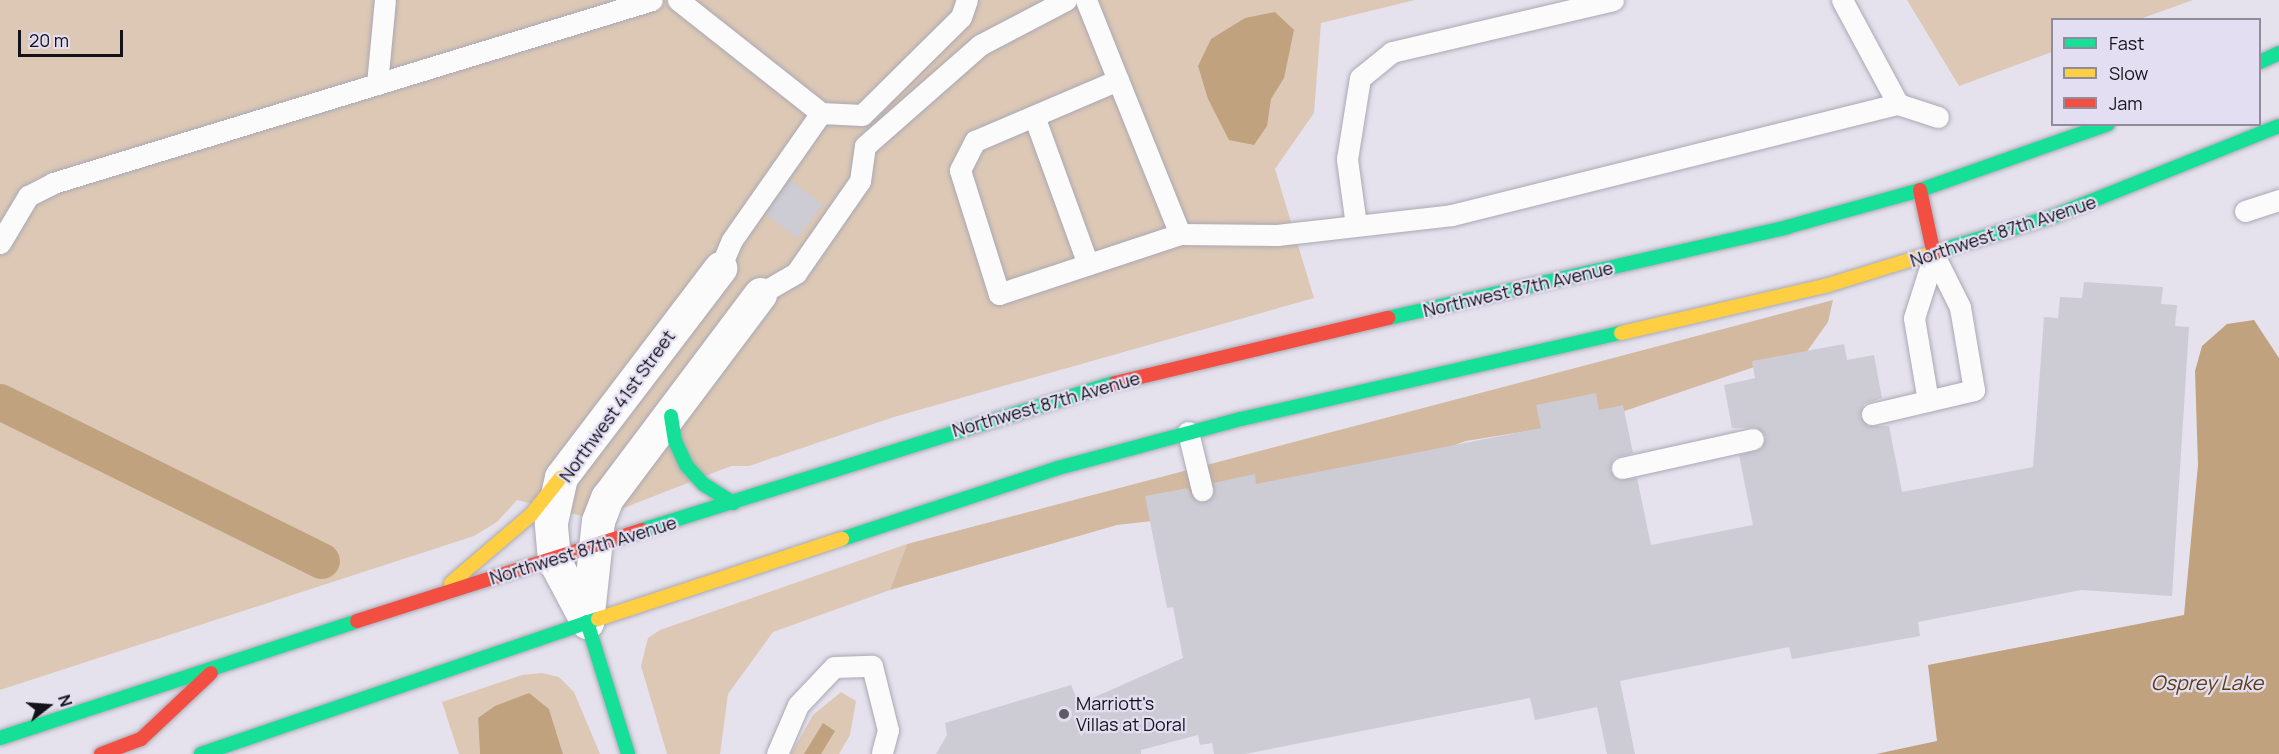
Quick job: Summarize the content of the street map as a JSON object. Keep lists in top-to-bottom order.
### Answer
{
  "streets": {
    "main road": ["Northwest 87th Avenue", "Northwest 41st Street"]
  },
  "crossings": [
    ["Northwest 87th Avenue", "Northwest 41st Street"]
  ],
  "water": ["Osprey Lake"],
  "places": ["Marriott's Villas at Doral"],
  "legend": ["Fast", "Slow", "Jam"],
  "scale_bar": "20 m",
  "north": "right"
}
